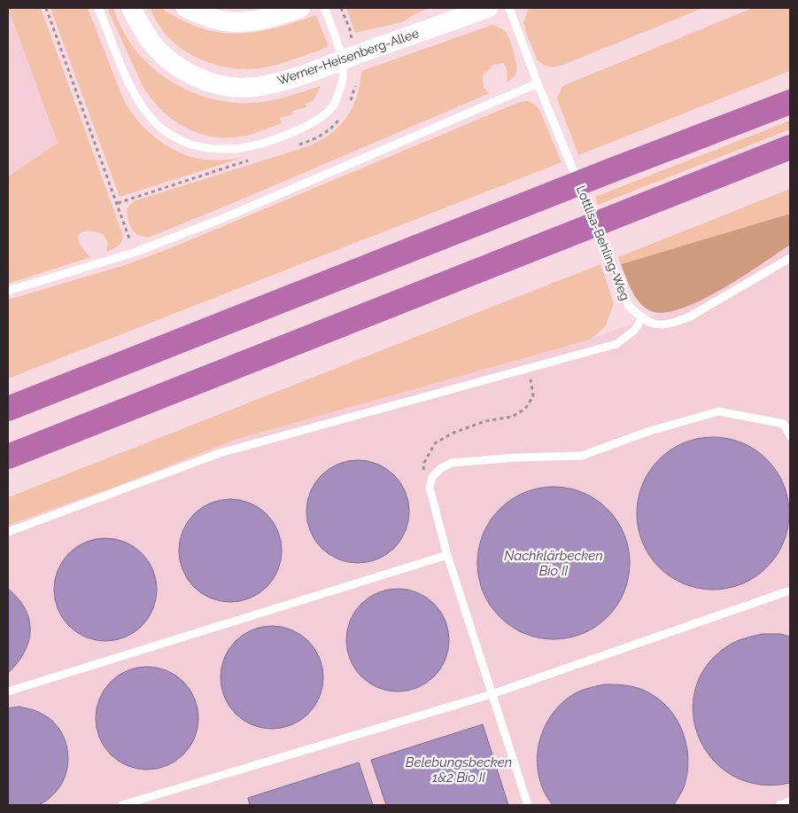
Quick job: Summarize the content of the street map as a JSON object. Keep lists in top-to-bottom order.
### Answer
{
  "streets": {
    "street": ["Werner-Heisenberg-Allee"],
    "lane": ["Lottlisa-Behling-Weg"]
  },
  "water": ["Nachklärbecken Bio II", "Belebungsbecken 1&2 Bio II"]
}
